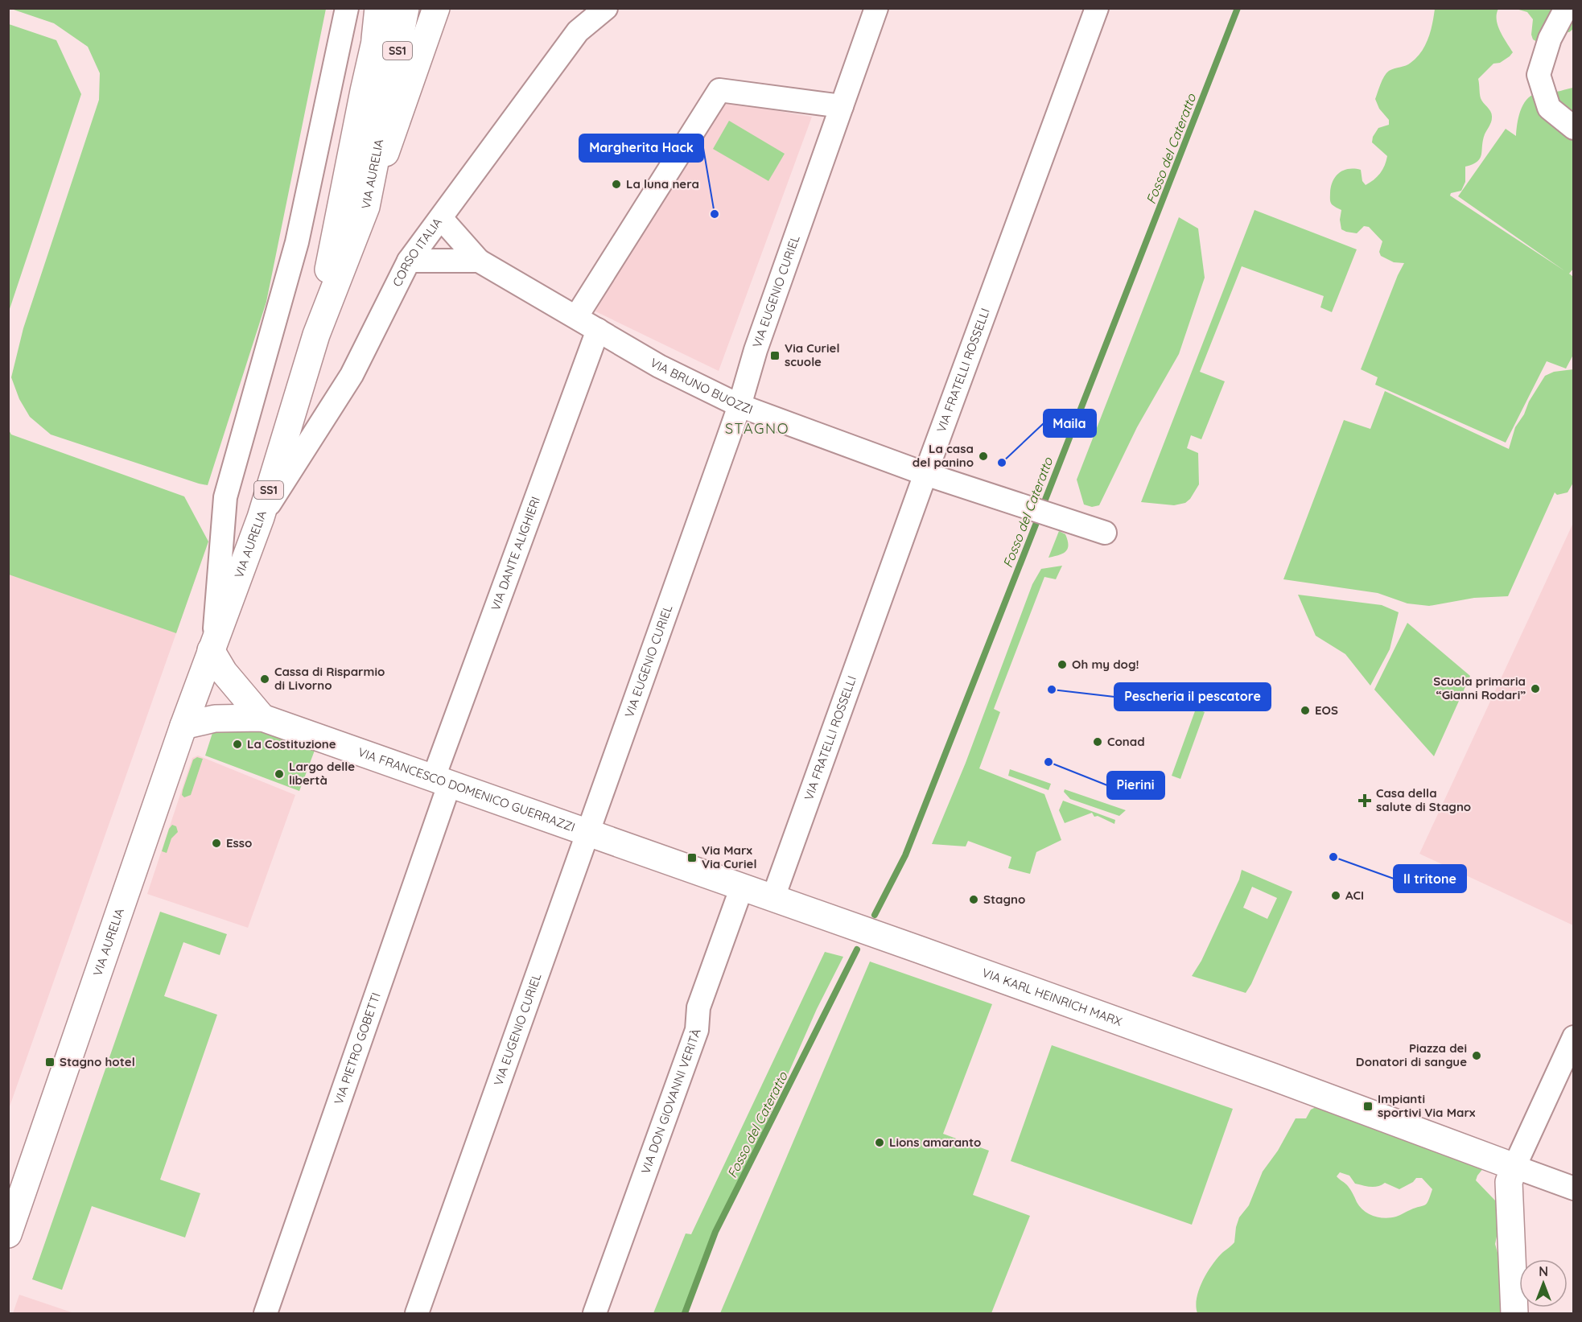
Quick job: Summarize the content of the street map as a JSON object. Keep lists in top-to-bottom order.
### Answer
{
  "streets": {
    "main road": [
      "SS1",
      "VIA AURELIA",
      "VIA FRANCESCO DOMENICO GUERRAZZI",
      "VIA KARL HEINRICH MARX"
    ],
    "street": [
      "CORSO ITALIA",
      "VIA EUGENIO CURIEL",
      "VIA FRATELLI ROSSELLI",
      "VIA BRUNO BUOZZI",
      "VIA DANTE ALIGHIERI",
      "VIA PIETRO GOBETTI",
      "VIA DON GIOVANNI VERITÀ"
    ]
  },
  "crossings": [
    ["VIA AURELIA", "CORSO ITALIA"],
    ["VIA AURELIA", "VIA FRANCESCO DOMENICO GUERRAZZI"],
    ["CORSO ITALIA", "VIA BRUNO BUOZZI"],
    ["VIA EUGENIO CURIEL", "VIA BRUNO BUOZZI"],
    ["VIA EUGENIO CURIEL", "VIA FRANCESCO DOMENICO GUERRAZZI"],
    ["VIA EUGENIO CURIEL", "VIA KARL HEINRICH MARX"],
    ["VIA FRATELLI ROSSELLI", "VIA BRUNO BUOZZI"],
    ["VIA FRATELLI ROSSELLI", "VIA KARL HEINRICH MARX"],
    ["VIA BRUNO BUOZZI", "VIA DANTE ALIGHIERI"],
    ["VIA DANTE ALIGHIERI", "VIA FRANCESCO DOMENICO GUERRAZZI"],
    ["VIA DANTE ALIGHIERI", "VIA PIETRO GOBETTI"],
    ["VIA FRANCESCO DOMENICO GUERRAZZI", "VIA KARL HEINRICH MARX"],
    ["VIA FRANCESCO DOMENICO GUERRAZZI", "VIA PIETRO GOBETTI"],
    ["VIA KARL HEINRICH MARX", "VIA DON GIOVANNI VERITÀ"]
  ],
  "districts": ["STAGNO"],
  "water": ["Fosso del Cateratto"],
  "places": {
    "other": [
      "La luna nera",
      "Margherita Hack",
      "La casa del panino",
      "Maila",
      "Oh my dog!",
      "Cassa di Risparmio di Livorno",
      "Scuola primaria “Gianni Rodari”",
      "Pescheria il pescatore",
      "EOS",
      "Conad",
      "La Costituzione",
      "Pierini",
      "Largo delle libertà",
      "Esso",
      "Il tritone",
      "ACI",
      "Stagno",
      "Piazza dei Donatori di sangue",
      "Lions amaranto"
    ],
    "transit": [
      "Via Curiel scuole",
      "Via Marx Via Curiel",
      "Stagno hotel",
      "Impianti sportivi Via Marx"
    ],
    "health": ["Casa della salute di Stagno"]
  },
  "north": "top"
}
